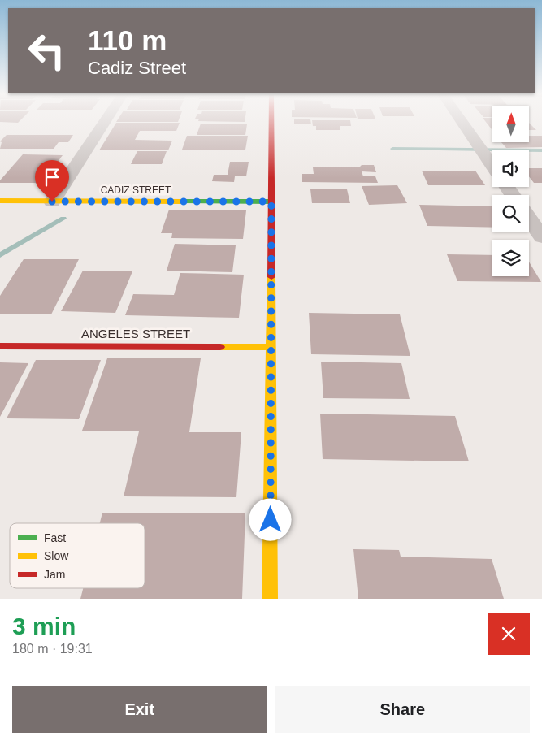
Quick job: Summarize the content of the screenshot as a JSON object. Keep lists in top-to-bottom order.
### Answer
{
  "streets": {
    "street": ["CADIZ STREET", "ANGELES STREET"]
  },
  "legend": ["Fast", "Slow", "Jam"],
  "north": "top",
  "page": {
    "turn": ["110 m", "Cadiz Street"],
    "heading": ["3 min", "180 m · 19:31"],
    "buttons": ["Exit", "Share"]
  }
}
